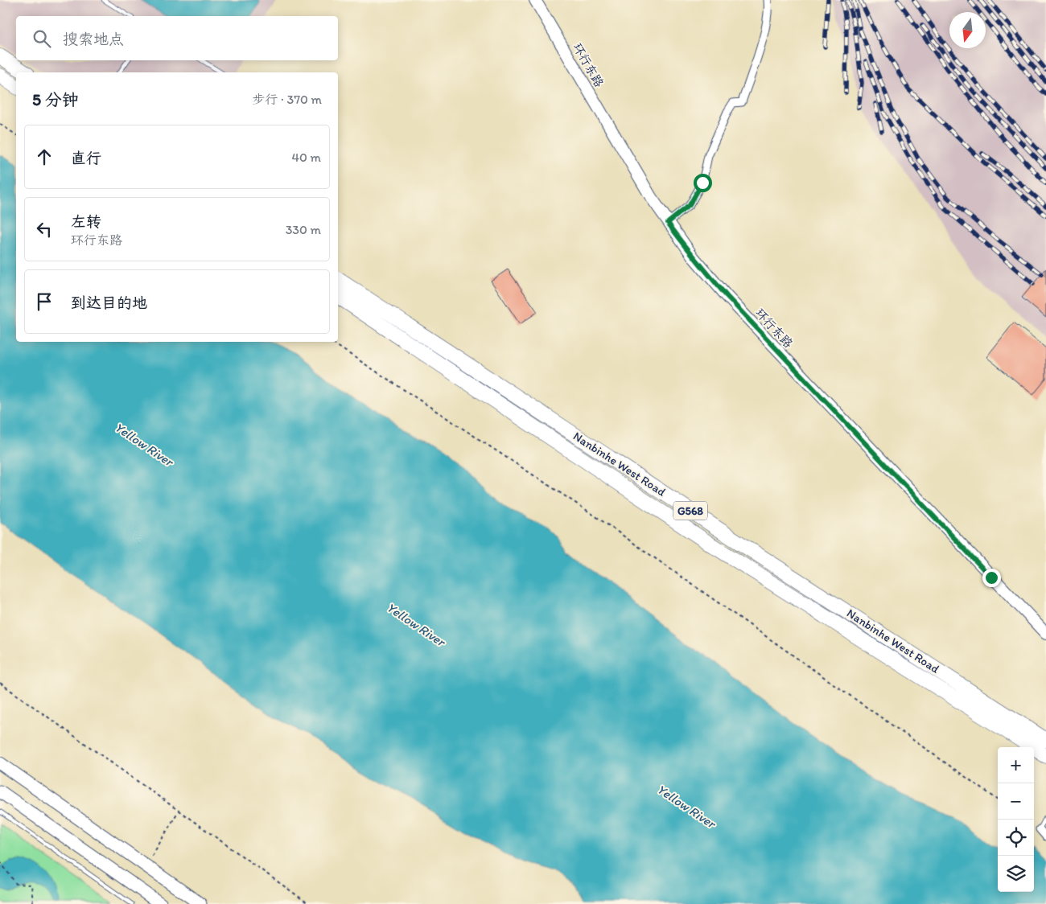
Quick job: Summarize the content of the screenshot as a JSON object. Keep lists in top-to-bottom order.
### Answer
{
  "streets": {
    "highway": ["Nanbinhe West Road", "G568"],
    "street": ["环行东路"]
  },
  "water": ["Yellow River"],
  "north": "bottom",
  "page": {
    "search": "搜索地点",
    "heading": ["5 分钟", "步行 · 370 m"],
    "list": [
      ["直行", "40 m"],
      ["左转", "环行东路", "330 m"],
      "到达目的地"
    ],
    "map_buttons": ["+", "−"]
  }
}
